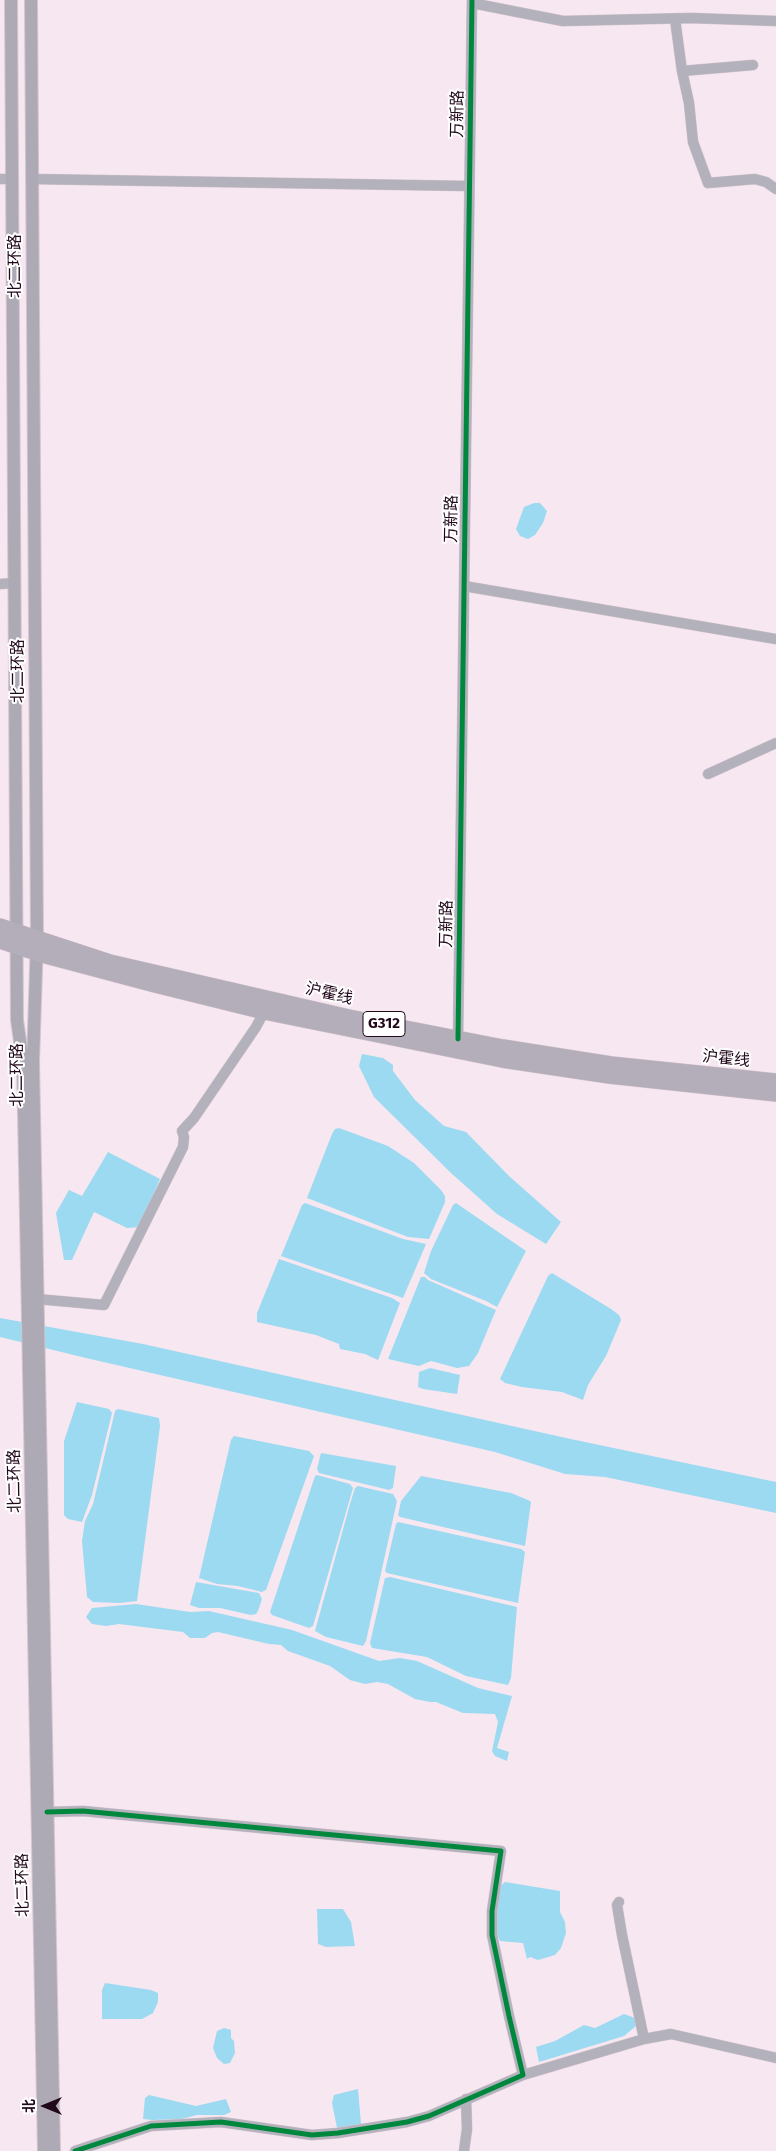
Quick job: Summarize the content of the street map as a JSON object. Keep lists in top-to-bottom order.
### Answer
{
  "streets": {
    "highway": ["沪霍线", "G312"],
    "main road": ["北二环路"],
    "street": ["万新路"]
  },
  "crossings": [
    ["万新路", "沪霍线"],
    ["北二环路", "沪霍线"]
  ],
  "north": "left"
}
